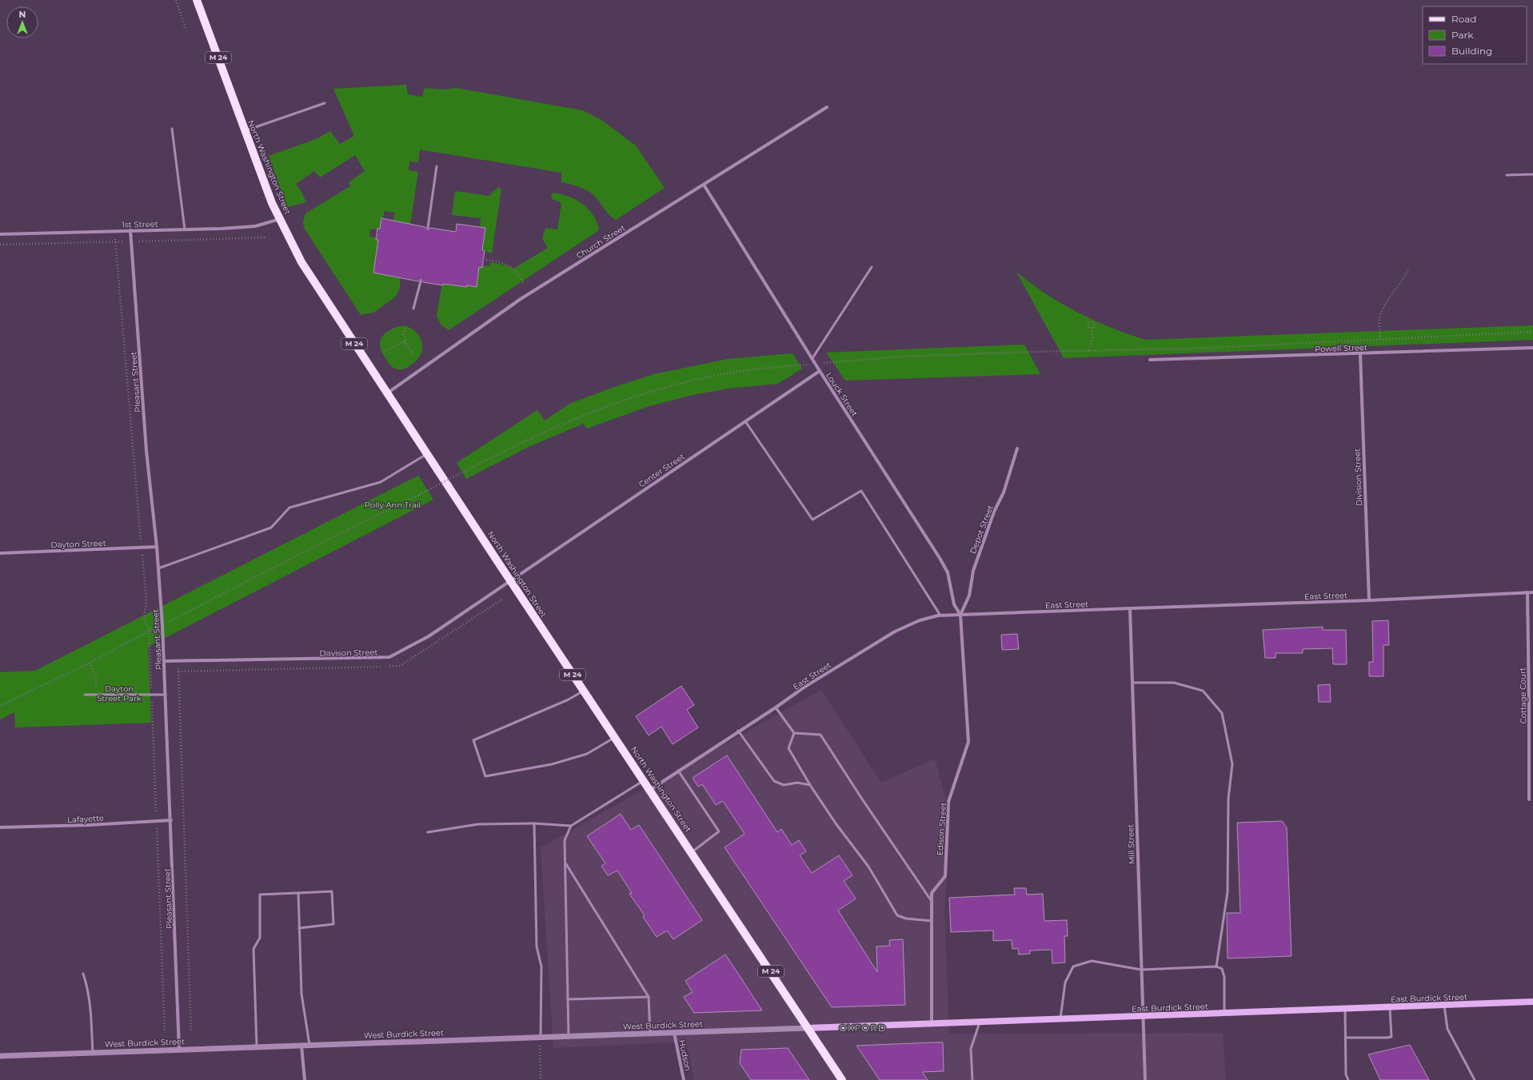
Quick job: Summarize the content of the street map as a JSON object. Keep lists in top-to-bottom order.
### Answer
{
  "streets": {
    "main road": ["M 24", "North Washington Street", "East Burdick Street"],
    "street": [
      "1st Street",
      "Church Street",
      "Powell Street",
      "Pleasant Street",
      "Louck Street",
      "Center Street",
      "Division Street",
      "Depot Street",
      "Dayton Street",
      "East Street",
      "Davison Street",
      "Cottage Court",
      "Lafayette",
      "Edison Street",
      "Mill Street",
      "West Burdick Street",
      "Hudson"
    ]
  },
  "crossings": [
    ["M 24", "North Washington Street"],
    ["M 24", "East Burdick Street"],
    ["M 24", "West Burdick Street"],
    ["North Washington Street", "1st Street"],
    ["North Washington Street", "Church Street"],
    ["North Washington Street", "Center Street"],
    ["North Washington Street", "East Street"],
    ["North Washington Street", "Davison Street"],
    ["North Washington Street", "East Burdick Street"],
    ["North Washington Street", "West Burdick Street"],
    ["1st Street", "Pleasant Street"],
    ["Church Street", "Louck Street"],
    ["Powell Street", "Division Street"],
    ["Pleasant Street", "Dayton Street"],
    ["Pleasant Street", "Davison Street"],
    ["Pleasant Street", "Lafayette"],
    ["Pleasant Street", "West Burdick Street"],
    ["Louck Street", "Center Street"],
    ["Louck Street", "Depot Street"],
    ["Louck Street", "East Street"],
    ["Louck Street", "Edison Street"],
    ["Center Street", "Davison Street"],
    ["Division Street", "East Street"],
    ["Depot Street", "East Street"],
    ["Depot Street", "Edison Street"],
    ["East Street", "Cottage Court"],
    ["East Street", "Edison Street"],
    ["East Street", "Mill Street"],
    ["Edison Street", "East Burdick Street"],
    ["Mill Street", "East Burdick Street"],
    ["East Burdick Street", "West Burdick Street"],
    ["West Burdick Street", "Hudson"]
  ],
  "districts": ["OXFORD"],
  "parks": ["Polly Ann Trail", "Dayton Street Park"],
  "legend": ["Road", "Park", "Building"],
  "north": "top"
}
